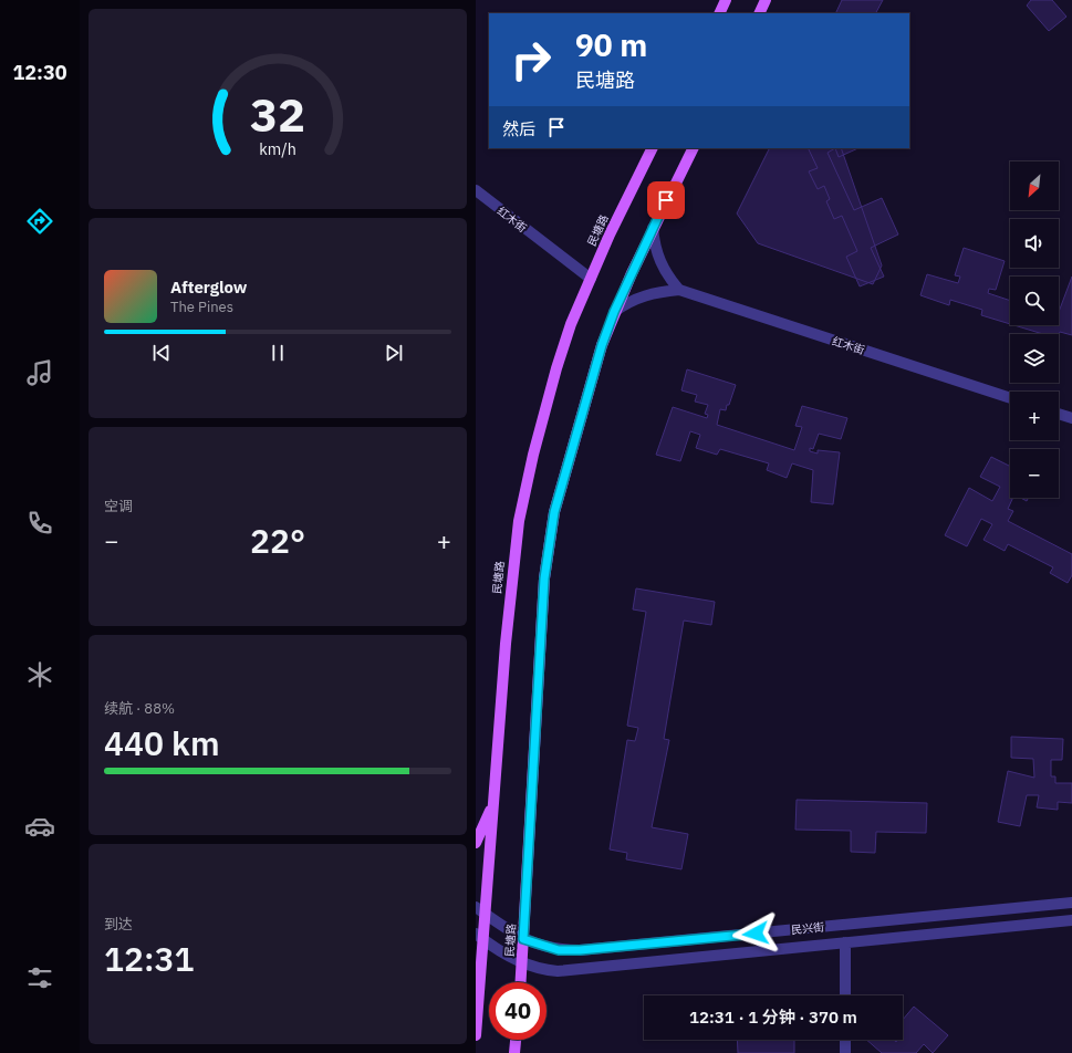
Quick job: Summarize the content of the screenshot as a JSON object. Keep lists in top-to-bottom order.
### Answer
{
  "streets": {
    "main road": ["民塘路"],
    "street": ["红木街", "民兴街"]
  },
  "crossings": [
    ["红木街", "民塘路"],
    ["民塘路", "民兴街"]
  ],
  "north": "bottom left",
  "page": {
    "tabs": "12:30",
    "turn": ["90 m", "民塘路"],
    "then": "然后",
    "map_buttons": ["+", "−"],
    "song": ["Afterglow", "The Pines"],
    "tile": [
      "空调",
      ["续航 · 88%", "440 km"],
      ["到达", "12:31"]
    ],
    "heat": ["−", "22°", "+"],
    "limit": "40",
    "trip": "12:31 · 1 分钟 · 370 m",
    "gauge": ["32", "km/h"]
  }
}
